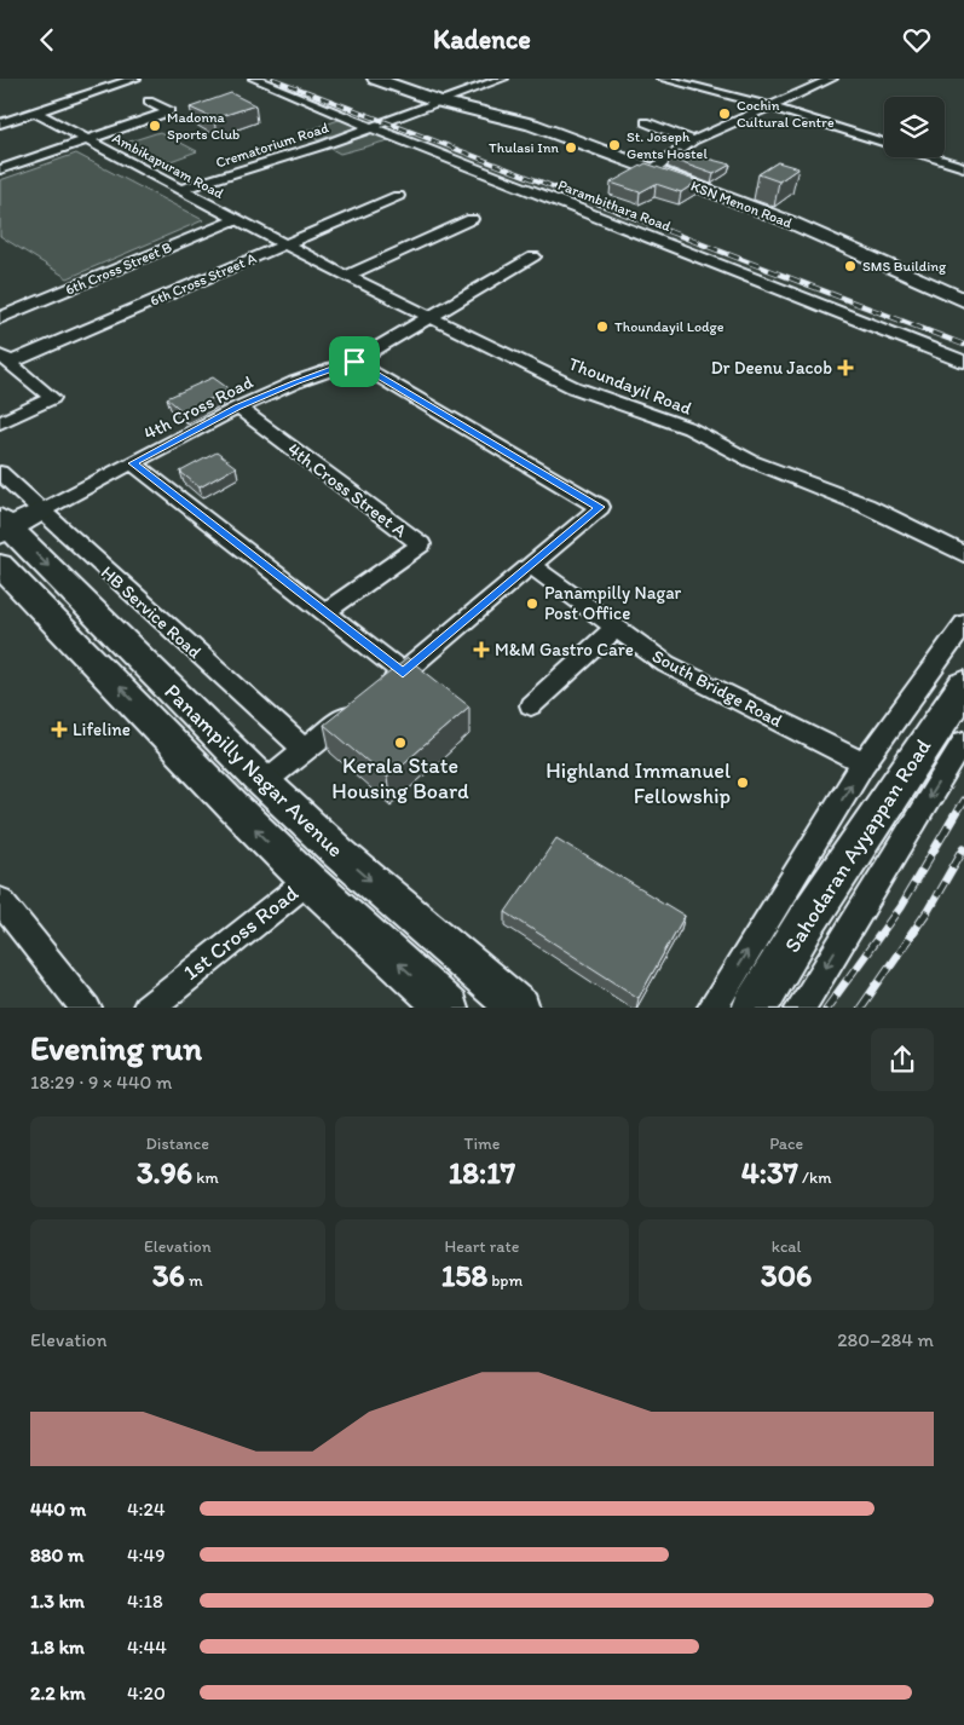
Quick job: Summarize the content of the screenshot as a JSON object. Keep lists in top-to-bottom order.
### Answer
{
  "streets": {
    "main road": ["Sahodaran Ayyappan Road"],
    "street": [
      "Crematorium Road",
      "Ambikapuram Road",
      "KSN Menon Road",
      "Parambithara Road",
      "6th Cross Street B",
      "6th Cross Street A",
      "Thoundayil Road",
      "4th Cross Road",
      "4th Cross Street A",
      "HB Service Road",
      "South Bridge Road",
      "Panampilly Nagar Avenue",
      "1st Cross Road"
    ]
  },
  "crossings": [
    ["Crematorium Road", "Ambikapuram Road"],
    ["Crematorium Road", "KSN Menon Road"],
    ["Crematorium Road", "Parambithara Road"],
    ["Ambikapuram Road", "6th Cross Street B"],
    ["Ambikapuram Road", "6th Cross Street A"],
    ["Ambikapuram Road", "Thoundayil Road"],
    ["6th Cross Street A", "Thoundayil Road"],
    ["Thoundayil Road", "4th Cross Road"],
    ["4th Cross Road", "4th Cross Street A"],
    ["4th Cross Road", "HB Service Road"],
    ["Panampilly Nagar Avenue", "1st Cross Road"]
  ],
  "places": {
    "other": [
      "Cochin Cultural Centre",
      "Madonna Sports Club",
      "St. Joseph Gents Hostel",
      "Thulasi Inn",
      "SMS Building",
      "Thoundayil Lodge",
      "Panampilly Nagar Post Office",
      "Kerala State Housing Board",
      "Highland Immanuel Fellowship"
    ],
    "health": ["Dr Deenu Jacob", "M&M Gastro Care", "Lifeline"]
  },
  "page": {
    "header": "Kadence",
    "heading": ["Evening run", "18:29 · 9 × 440 m"],
    "stats": [
      ["Distance", "3.96 km"],
      ["Time", "18:17"],
      ["Pace", "4:37 /km"],
      ["Elevation", "36 m"],
      ["Heart rate", "158 bpm"],
      ["kcal", "306"]
    ],
    "chart": ["Elevation", "280–284 m"],
    "list": [
      {
        "name": "440 m",
        "note": "4:24"
      },
      {
        "name": "880 m",
        "note": "4:49"
      },
      {
        "name": "1.3 km",
        "note": "4:18"
      },
      {
        "name": "1.8 km",
        "note": "4:44"
      },
      {
        "name": "2.2 km",
        "note": "4:20"
      }
    ]
  }
}
